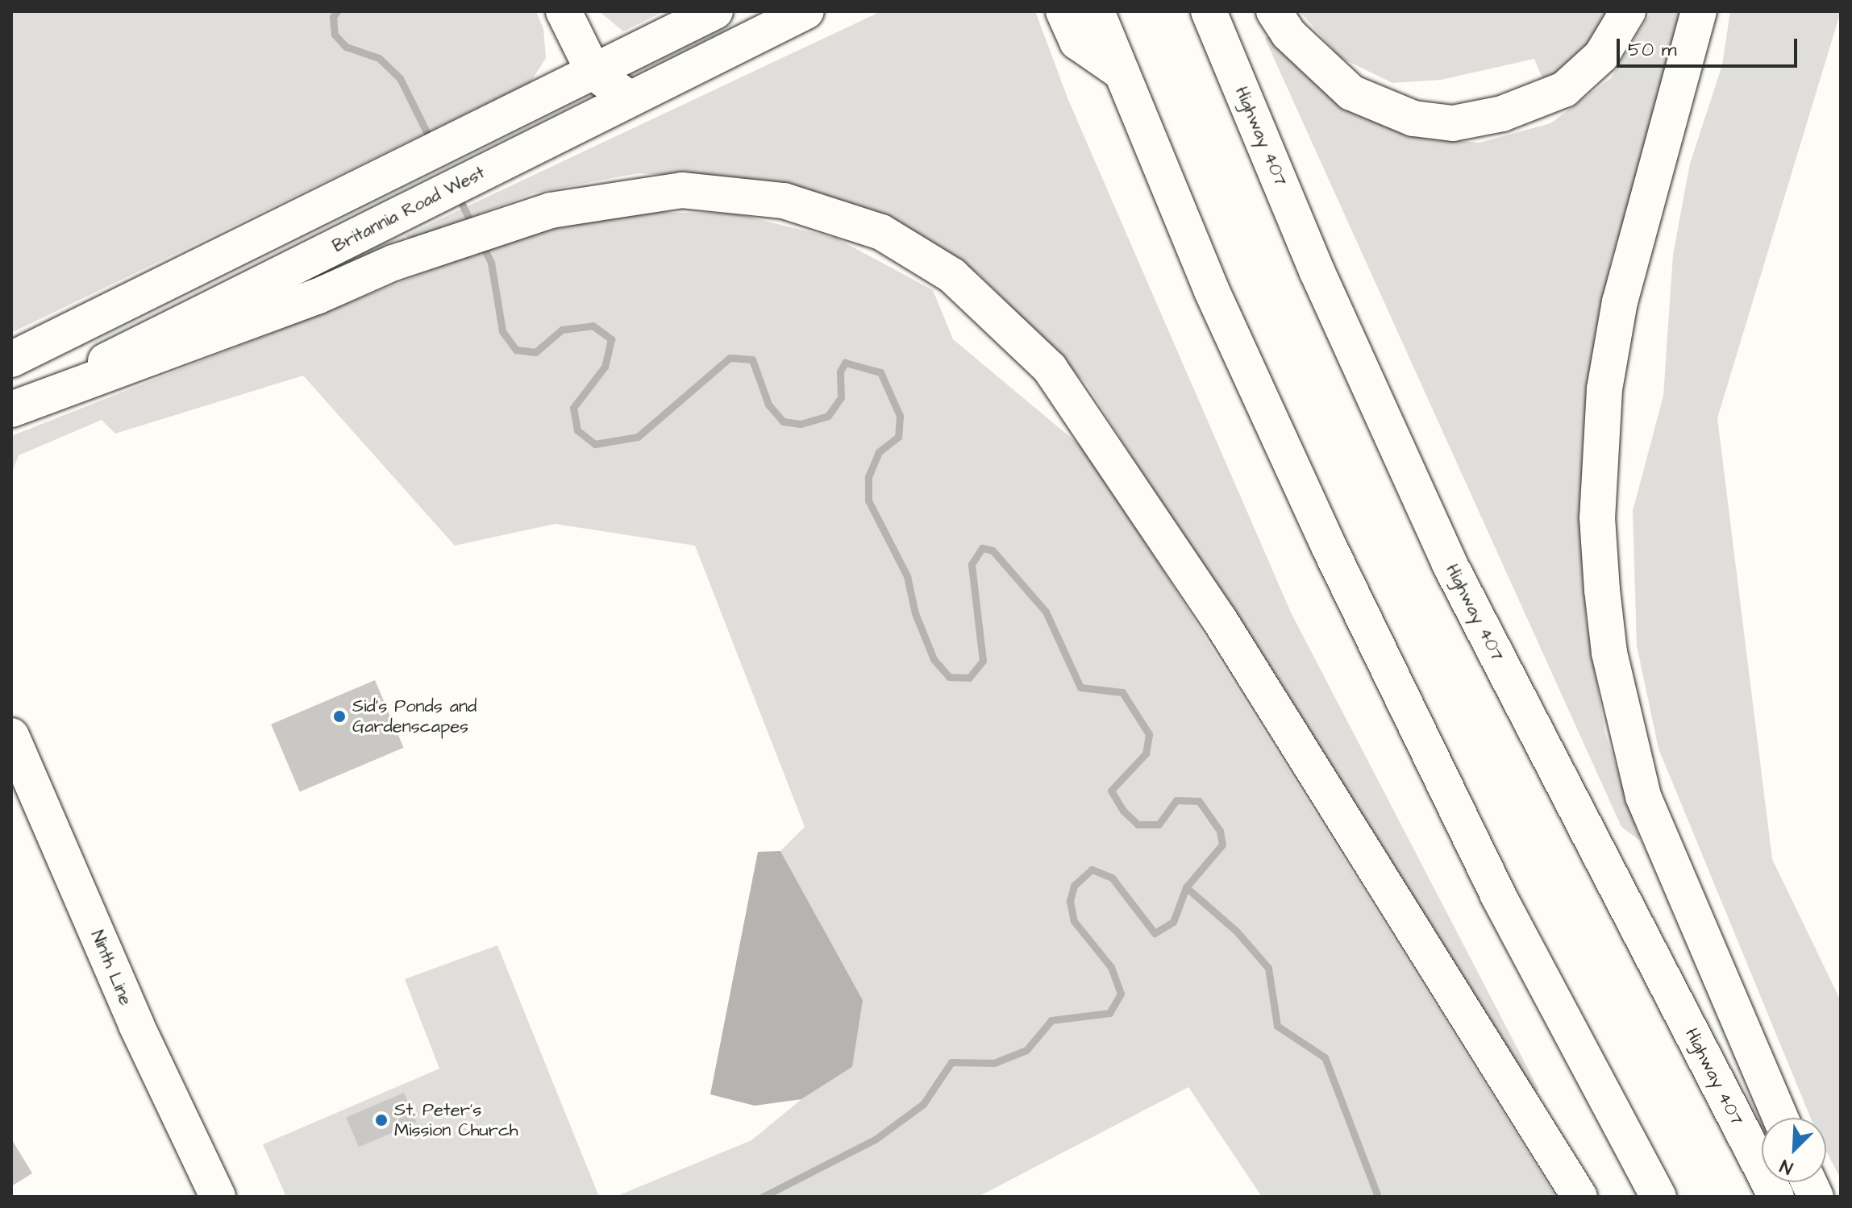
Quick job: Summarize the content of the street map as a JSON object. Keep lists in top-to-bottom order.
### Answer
{
  "streets": {
    "main road": ["Highway 407", "Britannia Road West", "Ninth Line"]
  },
  "places": ["Sid's Ponds and Gardenscapes", "St. Peter’s Mission Church"],
  "scale_bar": "50 m",
  "north": "bottom left"
}
